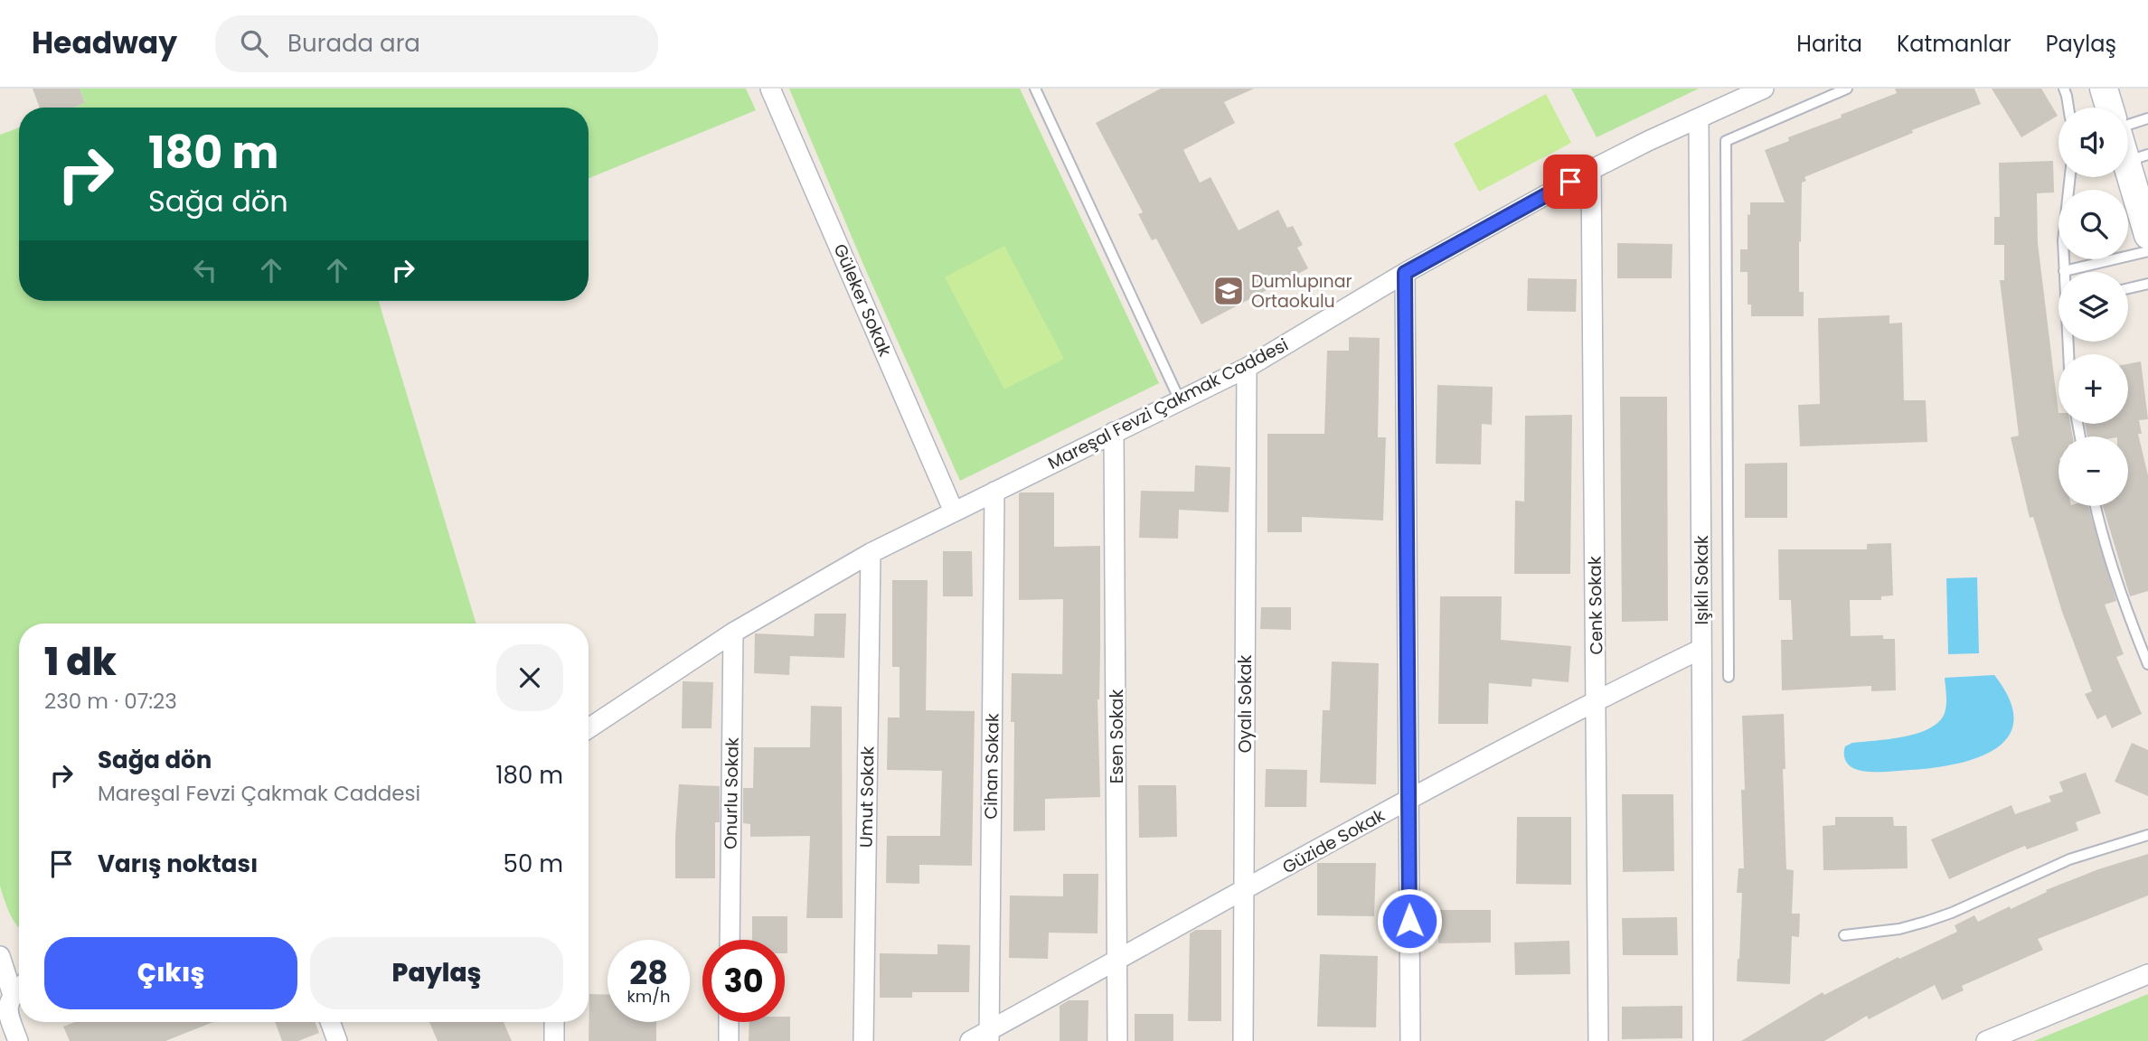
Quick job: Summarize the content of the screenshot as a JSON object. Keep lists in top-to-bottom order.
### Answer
{
  "streets": {
    "street": [
      "Güleker Sokak",
      "Mareşal Fevzi Çakmak Caddesi",
      "Işıklı Sokak",
      "Cenk Sokak",
      "Oyalı Sokak",
      "Esen Sokak",
      "Cihan Sokak",
      "Onurlu Sokak",
      "Umut Sokak",
      "Güzide Sokak"
    ]
  },
  "crossings": [
    ["Güleker Sokak", "Mareşal Fevzi Çakmak Caddesi"],
    ["Mareşal Fevzi Çakmak Caddesi", "Işıklı Sokak"],
    ["Mareşal Fevzi Çakmak Caddesi", "Cenk Sokak"],
    ["Mareşal Fevzi Çakmak Caddesi", "Oyalı Sokak"],
    ["Mareşal Fevzi Çakmak Caddesi", "Esen Sokak"],
    ["Mareşal Fevzi Çakmak Caddesi", "Cihan Sokak"],
    ["Mareşal Fevzi Çakmak Caddesi", "Onurlu Sokak"],
    ["Mareşal Fevzi Çakmak Caddesi", "Umut Sokak"],
    ["Işıklı Sokak", "Güzide Sokak"],
    ["Cenk Sokak", "Güzide Sokak"],
    ["Oyalı Sokak", "Güzide Sokak"],
    ["Esen Sokak", "Güzide Sokak"],
    ["Cihan Sokak", "Güzide Sokak"]
  ],
  "places": {
    "school or university": ["Dumlupınar Ortaokulu"]
  },
  "page": {
    "header": "Headway",
    "search": "Burada ara",
    "nav": ["Harita", "Katmanlar", "Paylaş"],
    "map_buttons": ["+", "−"],
    "turn": ["180 m", "Sağa dön"],
    "heading": ["1 dk", "230 m · 07:23"],
    "list": [
      {
        "name": "Sağa dön",
        "note": "Mareşal Fevzi Çakmak Caddesi",
        "value": "180 m"
      },
      {
        "name": "Varış noktası",
        "value": "50 m"
      }
    ],
    "buttons": ["Çıkış", "Paylaş"],
    "speed": "28 km/h",
    "limit": "30"
  }
}
